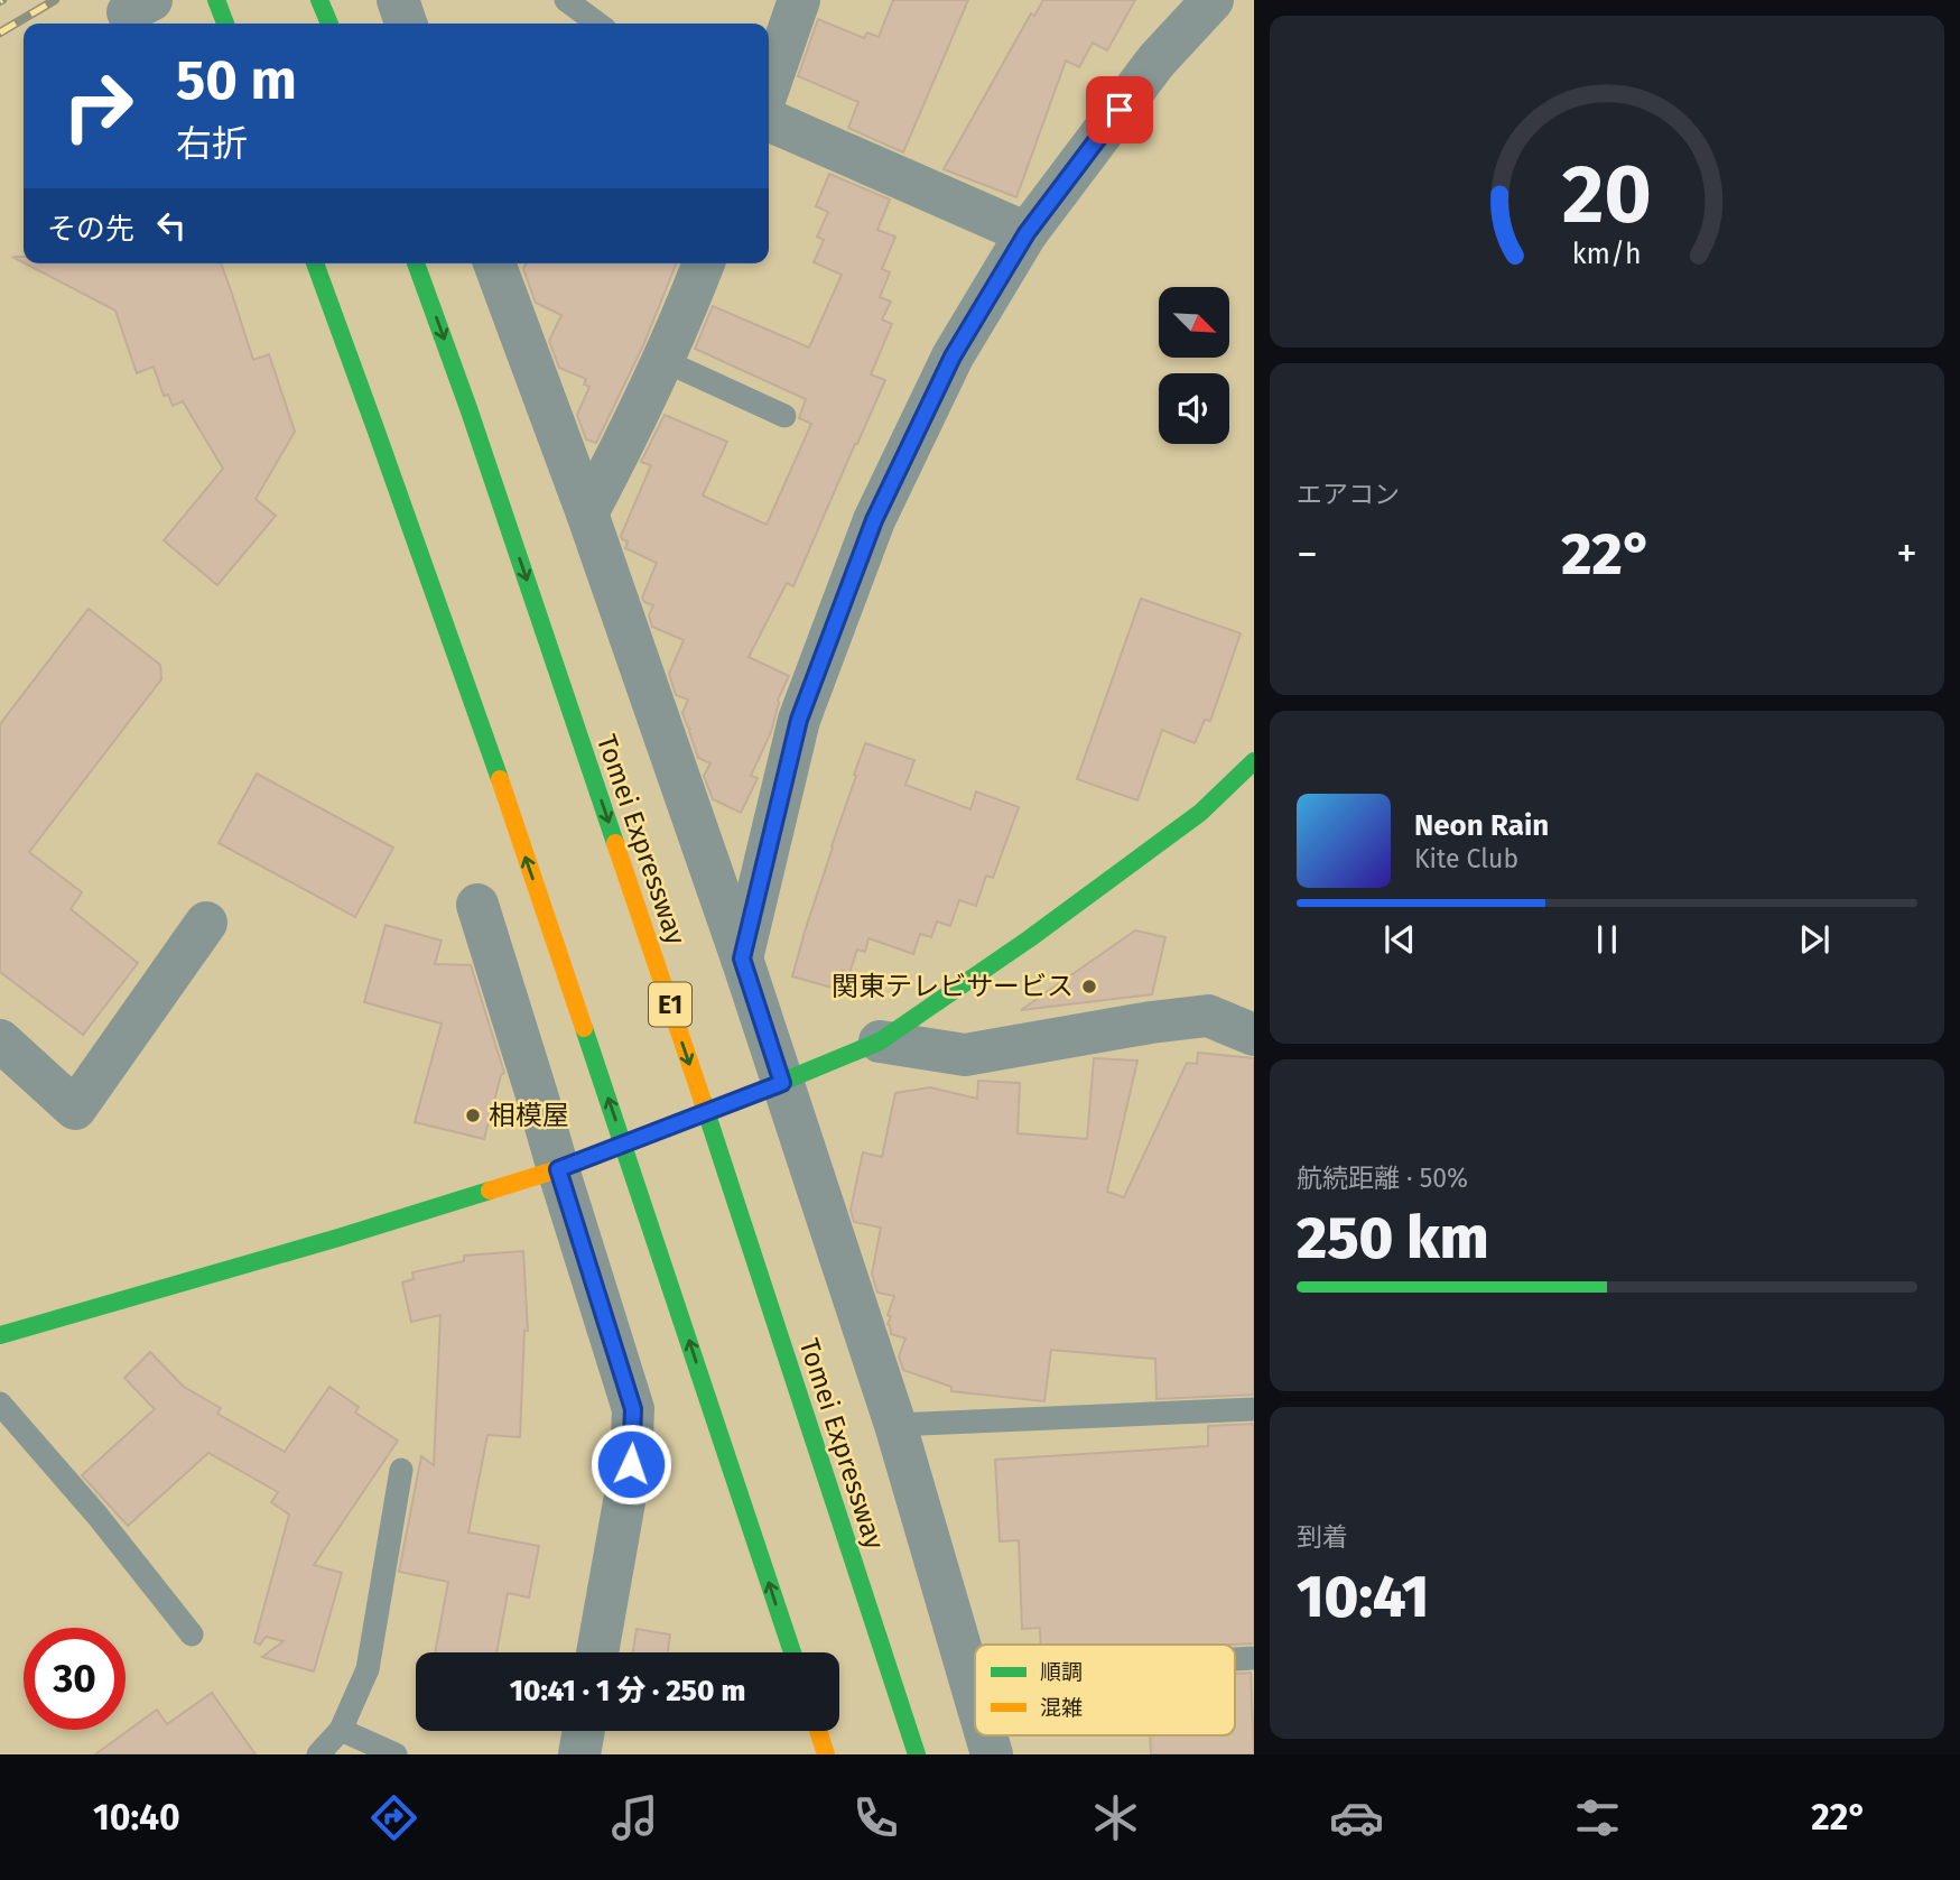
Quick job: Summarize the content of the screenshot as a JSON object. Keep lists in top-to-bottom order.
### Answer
{
  "streets": {
    "main road": ["Tomei Expressway", "E1"]
  },
  "places": ["関東テレビサービス", "相模屋"],
  "legend": ["順調", "混雑"],
  "north": "bottom right",
  "page": {
    "turn": ["50 m", "右折"],
    "then": "その先",
    "tile": [
      "エアコン",
      ["航続距離 · 50%", "250 km"],
      ["到着", "10:41"]
    ],
    "heat": ["−", "22°", "+"],
    "song": ["Neon Rain", "Kite Club"],
    "limit": "30",
    "trip": "10:41 · 1 分 · 250 m",
    "tabs": ["10:40", "22°"],
    "gauge": ["20", "km/h"]
  }
}
